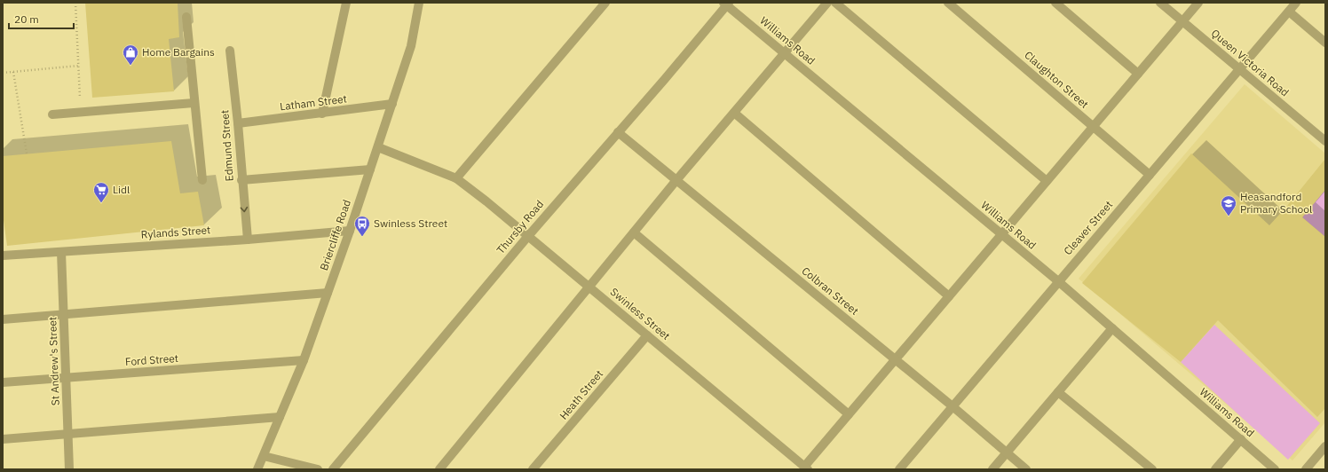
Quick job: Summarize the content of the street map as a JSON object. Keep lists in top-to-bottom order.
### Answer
{
  "streets": {
    "street": [
      "Williams Road",
      "Queen Victoria Road",
      "Claughton Street",
      "Latham Street",
      "Edmund Street",
      "Thursby Road",
      "Cleaver Street",
      "Rylands Street",
      "Briercliffe Road",
      "Colbran Street",
      "Swinless Street",
      "Ford Street",
      "St Andrew's Street",
      "Heath Street"
    ]
  },
  "crossings": [
    ["Williams Road", "Thursby Road"],
    ["Williams Road", "Cleaver Street"],
    ["Queen Victoria Road", "Cleaver Street"],
    ["Claughton Street", "Cleaver Street"],
    ["Latham Street", "Edmund Street"],
    ["Latham Street", "Briercliffe Road"],
    ["Edmund Street", "Rylands Street"],
    ["Thursby Road", "Colbran Street"],
    ["Thursby Road", "Swinless Street"],
    ["Cleaver Street", "Colbran Street"],
    ["Rylands Street", "Briercliffe Road"],
    ["Rylands Street", "St Andrew's Street"],
    ["Briercliffe Road", "Swinless Street"],
    ["Briercliffe Road", "Ford Street"],
    ["Swinless Street", "Heath Street"],
    ["Ford Street", "St Andrew's Street"]
  ],
  "places": {
    "shop": ["Home Bargains"],
    "supermarket": ["Lidl"],
    "school or university": ["Heasandford Primary School"],
    "bus stop": ["Swinless Street"]
  },
  "scale_bar": "20 m"
}
